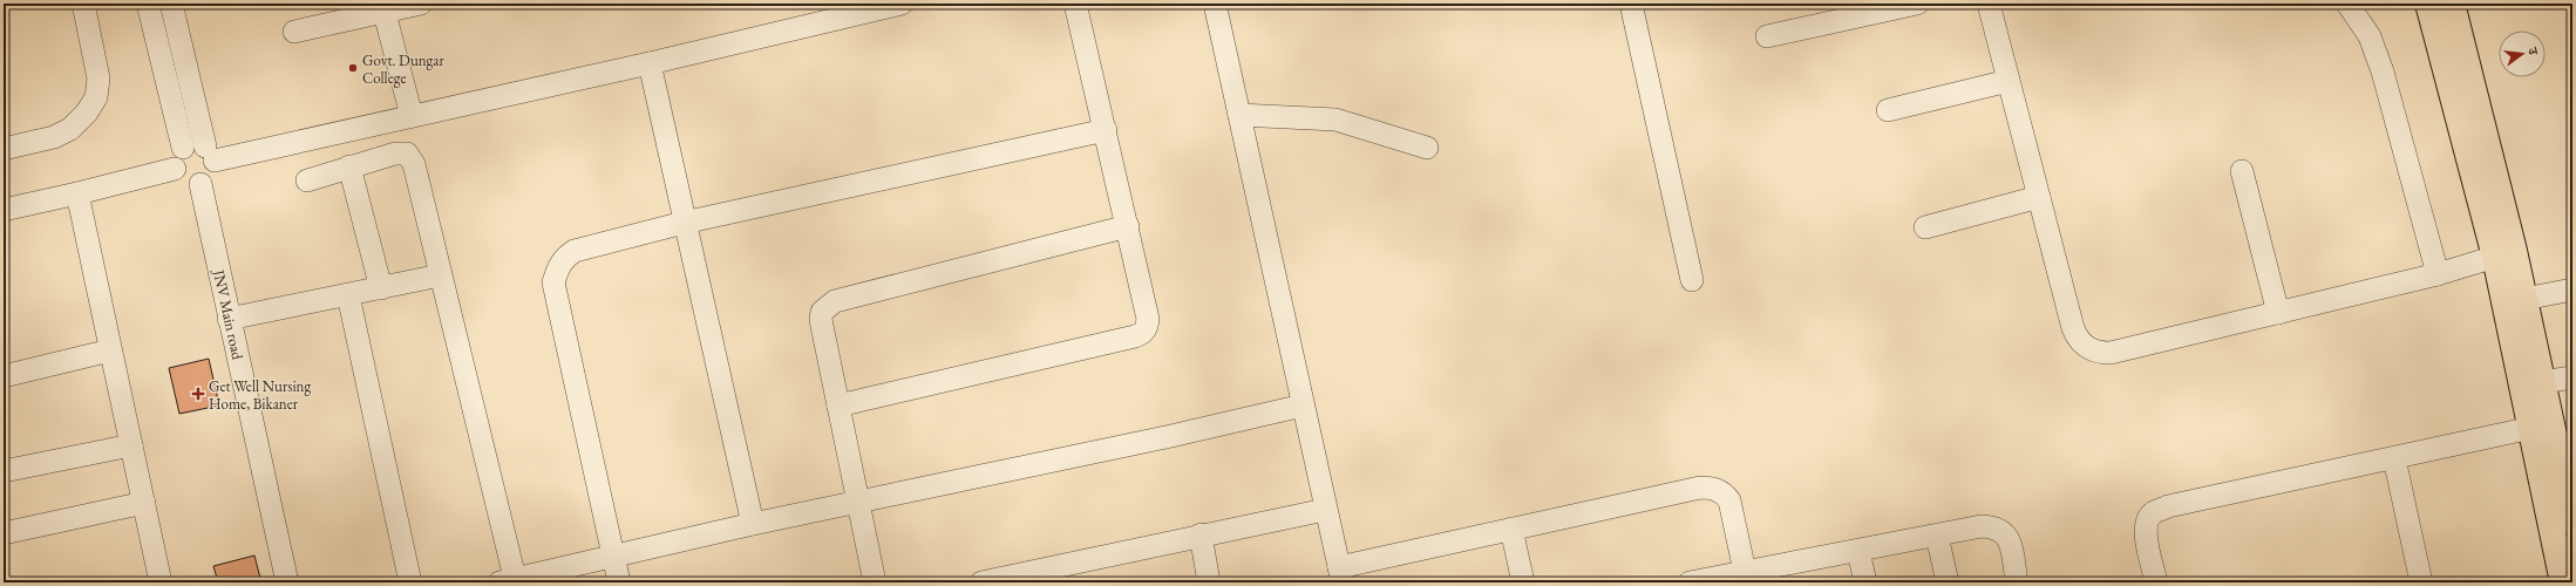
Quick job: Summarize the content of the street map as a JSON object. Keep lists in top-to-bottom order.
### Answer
{
  "streets": {
    "street": ["JNV Main road"]
  },
  "places": {
    "other": ["Govt. Dungar College"],
    "health": ["Get Well Nursing Home, Bikaner"]
  },
  "north": "right"
}
